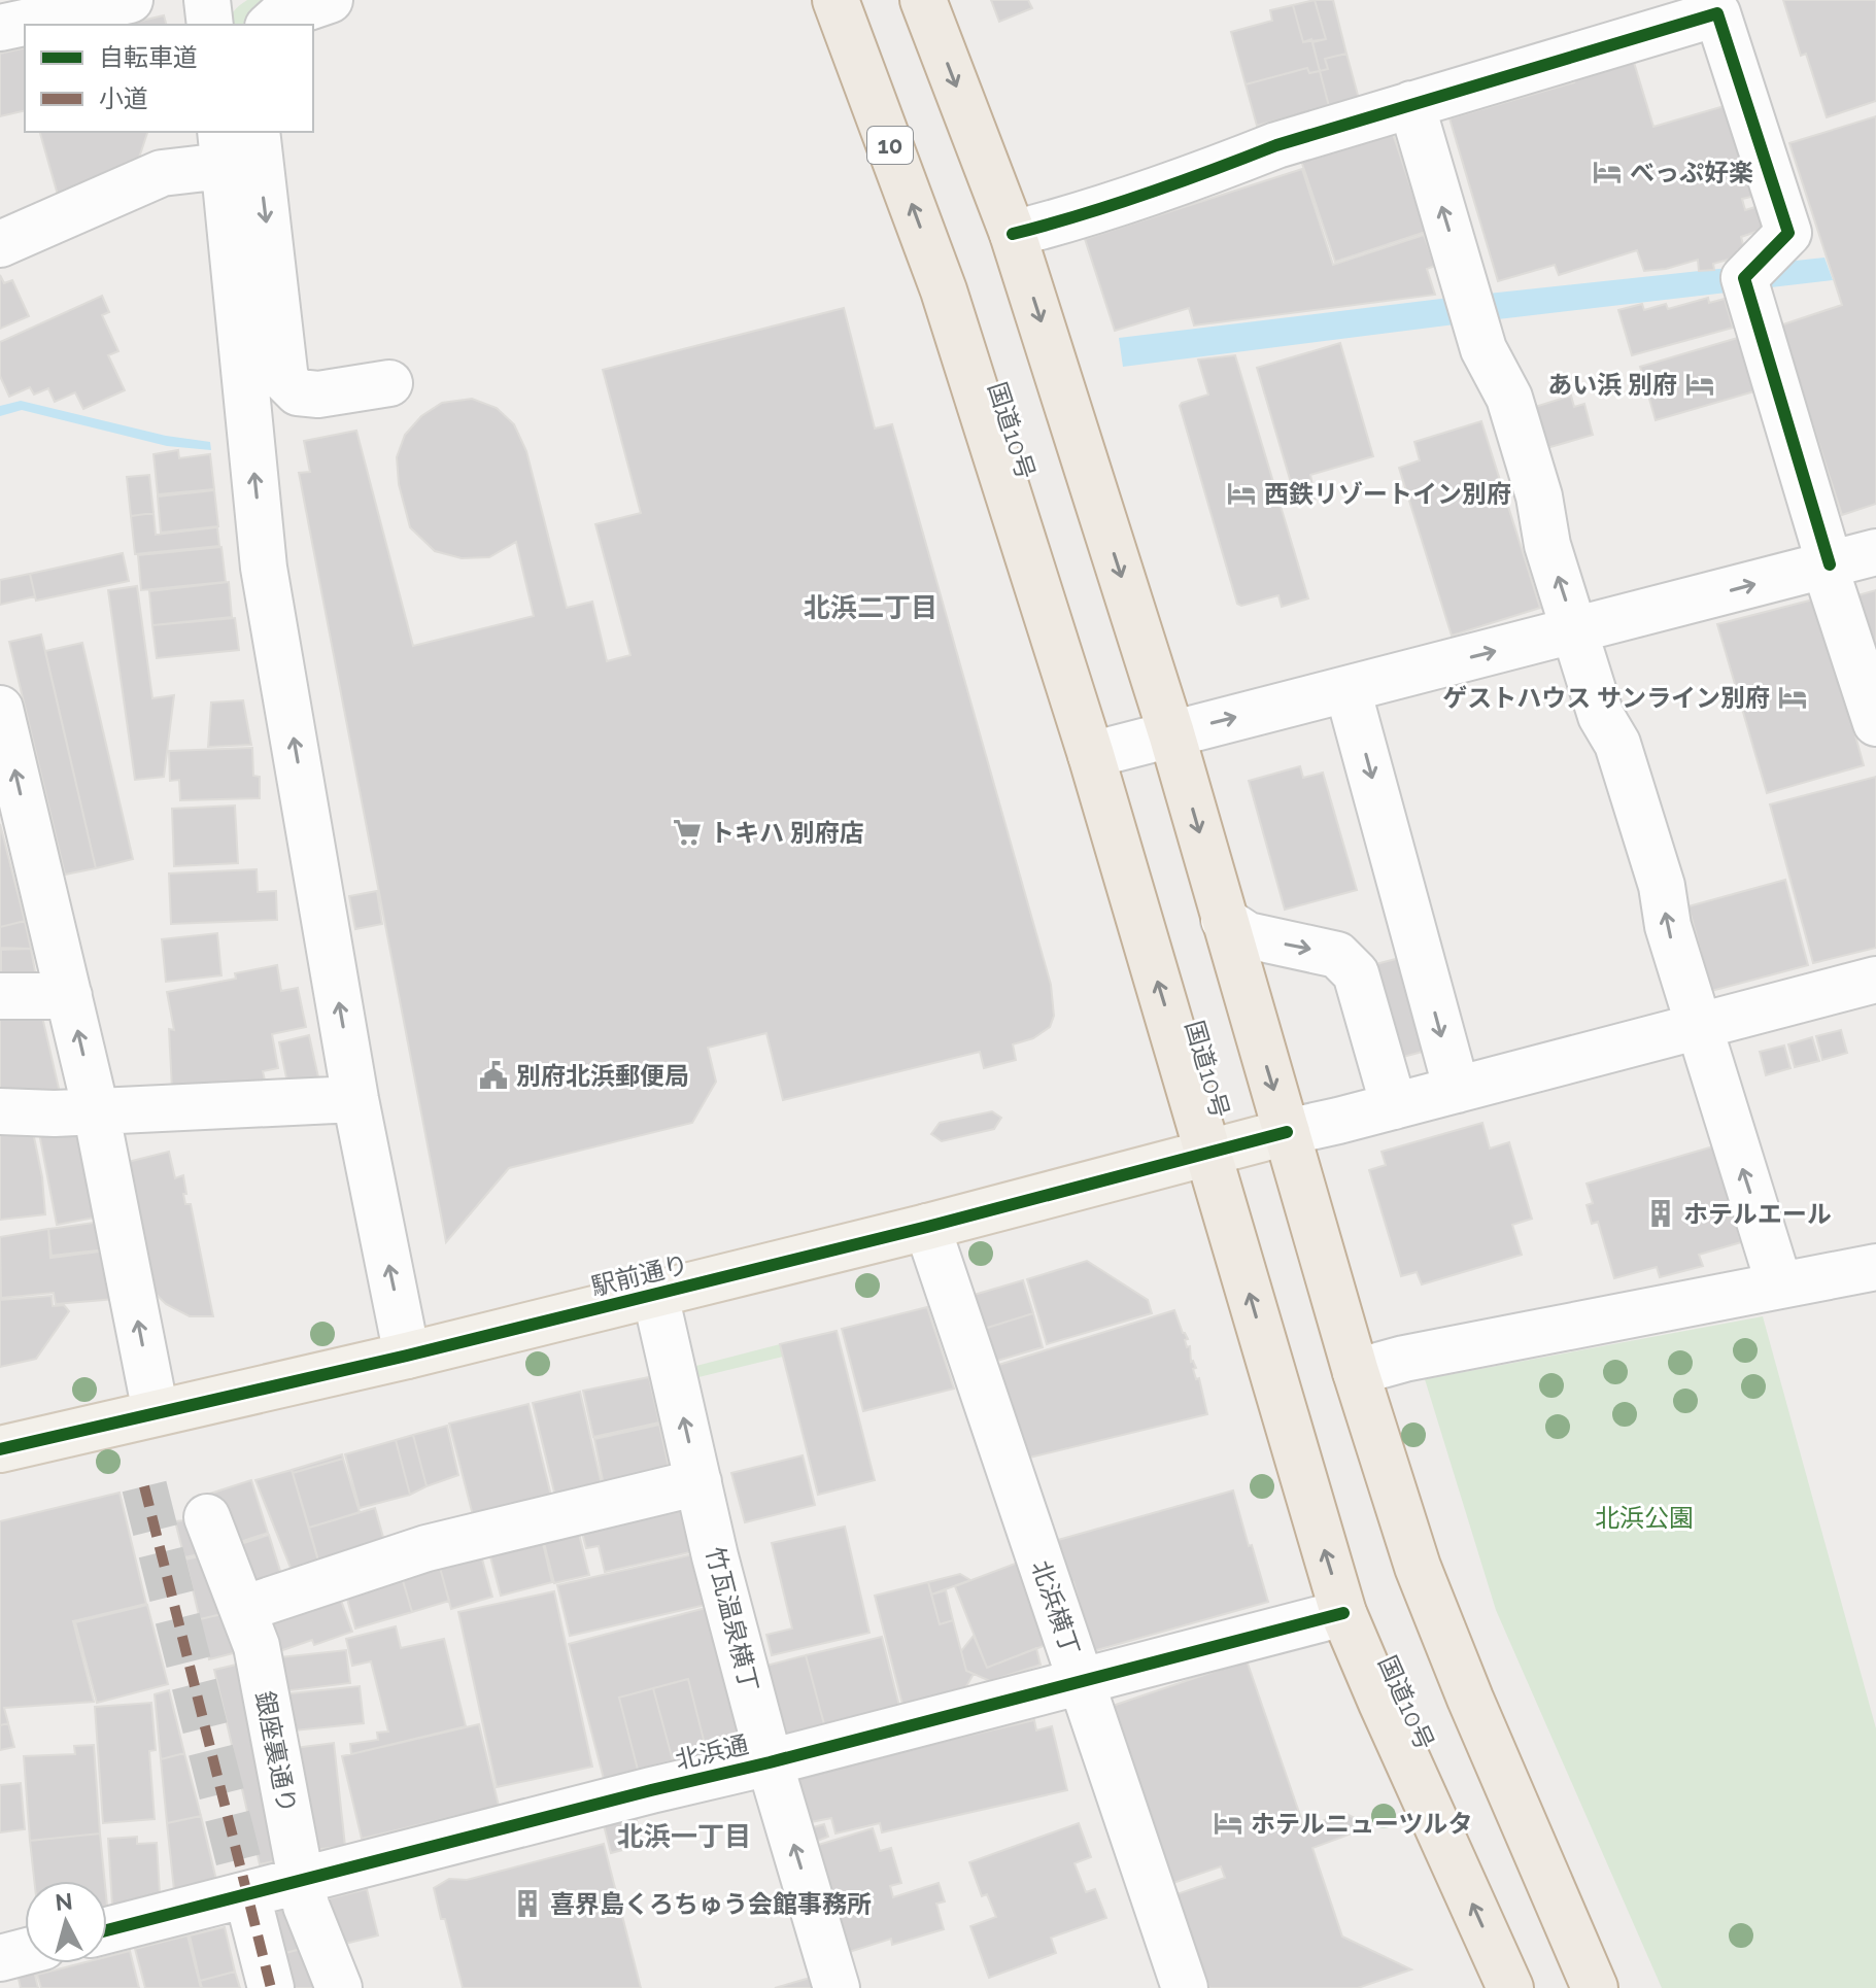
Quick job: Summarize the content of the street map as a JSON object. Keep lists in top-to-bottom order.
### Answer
{
  "streets": {
    "highway": ["10", "国道10号"],
    "main road": ["駅前通り"],
    "street": [
      "北浜横丁",
      "竹瓦温泉横丁",
      "銀座裏通り",
      "北浜通"
    ]
  },
  "crossings": [
    ["国道10号", "駅前通り"],
    ["国道10号", "北浜通"],
    ["駅前通り", "北浜横丁"],
    ["駅前通り", "竹瓦温泉横丁"],
    ["北浜横丁", "北浜通"],
    ["竹瓦温泉横丁", "北浜通"],
    ["銀座裏通り", "北浜通"]
  ],
  "one_way": ["竹瓦温泉横丁"],
  "districts": ["北浜二丁目", "北浜一丁目"],
  "parks": ["北浜公園"],
  "places": {
    "hotel": [
      "べっぷ好楽",
      "あい浜 別府",
      "西鉄リゾートイン別府",
      "ゲストハウス サンライン別府",
      "ホテルニューツルタ"
    ],
    "supermarket": ["トキハ 別府店"],
    "public building": ["別府北浜郵便局"],
    "building": ["ホテルエール", "喜界島くろちゅう会館事務所"]
  },
  "legend": ["自転車道", "小道"],
  "north": "top"
}
